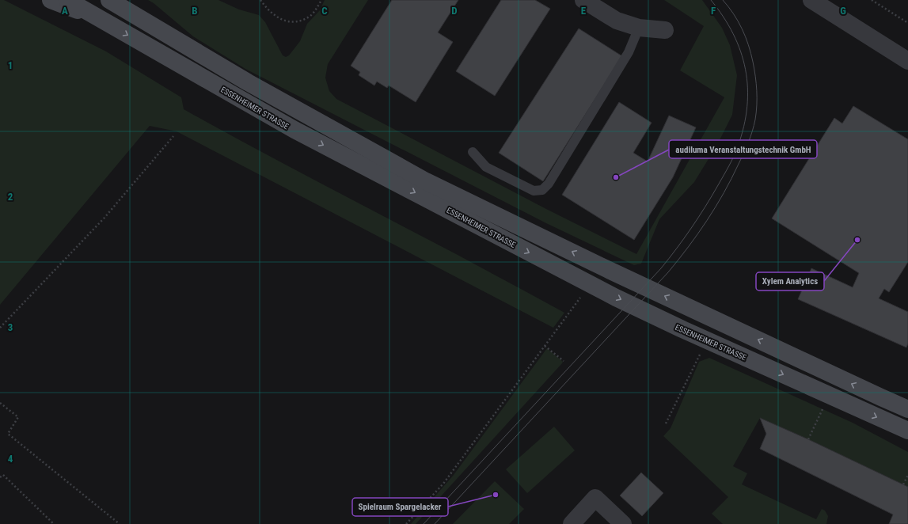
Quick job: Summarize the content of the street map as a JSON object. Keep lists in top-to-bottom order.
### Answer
{
  "streets": {
    "main road": ["ESSENHEIMER STRASSE"]
  },
  "places": ["audiluma Veranstaltungstechnik GmbH", "Xylem Analytics", "Spielraum Spargelacker"],
  "grid": {
    "columns": [
      "A",
      "B",
      "C",
      "D",
      "E",
      "F",
      "G"
    ],
    "rows": [
      "1",
      "2",
      "3",
      "4"
    ]
  }
}
